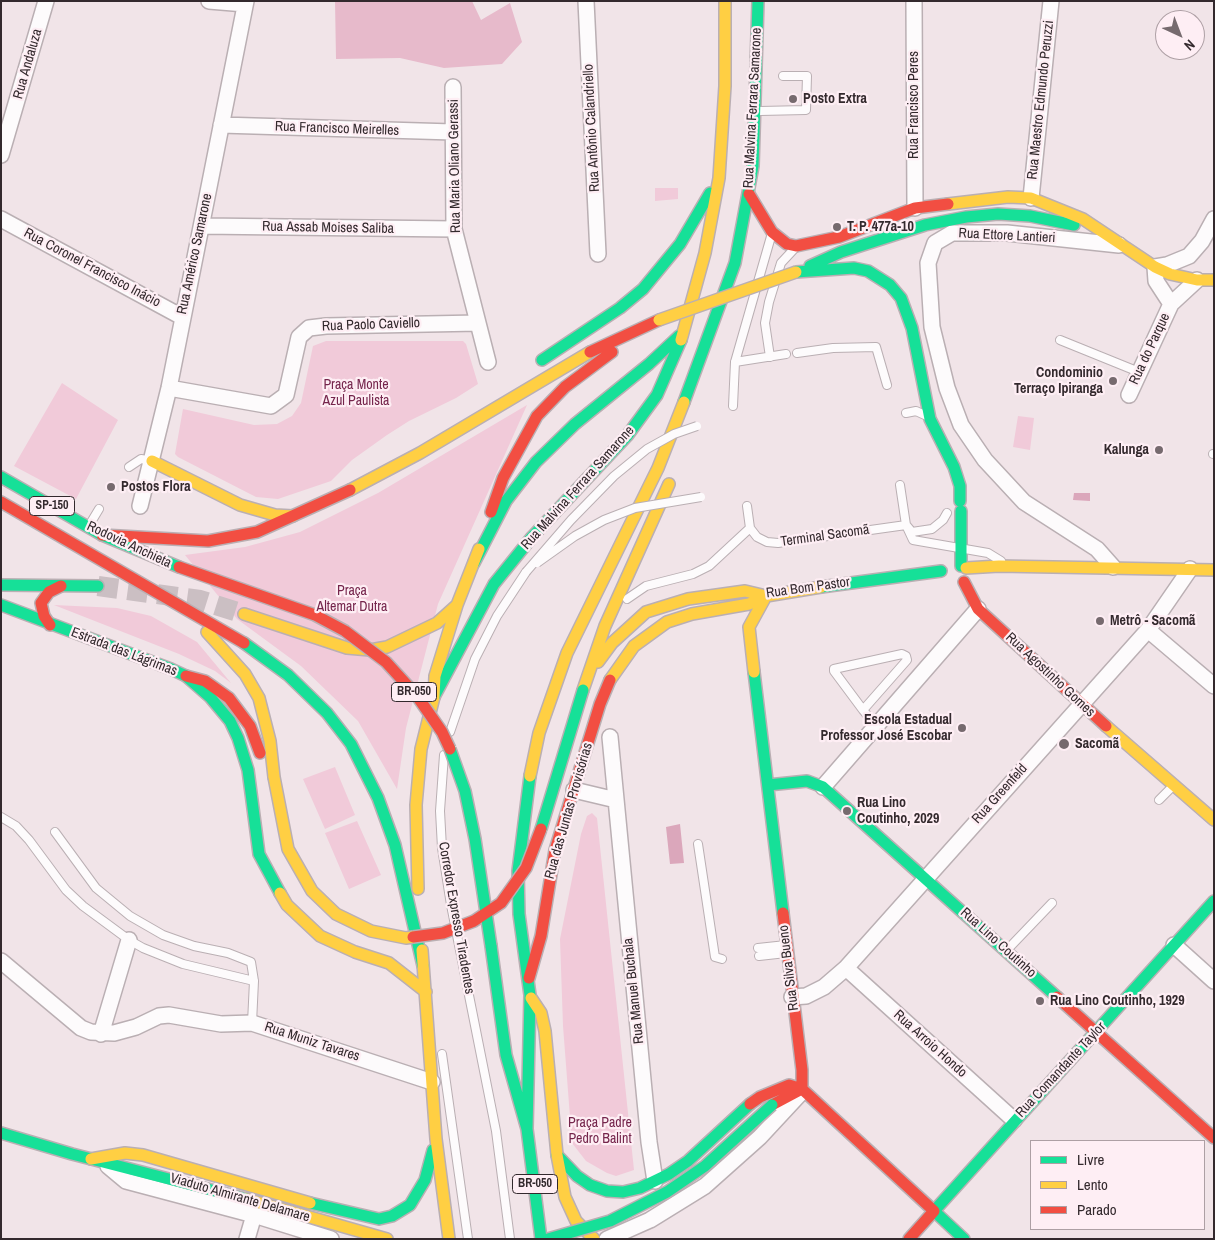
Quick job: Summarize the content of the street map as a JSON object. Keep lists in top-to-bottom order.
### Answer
{
  "streets": {
    "main road": [
      "Rua Malvina Ferrara Samarone",
      "SP-150",
      "Rodovia Anchieta",
      "Rua Bom Pastor",
      "Estrada das Lágrimas",
      "Rua Agostinho Gomes",
      "BR-050",
      "Rua das Juntas Provisórias",
      "Rua Lino Coutinho",
      "Rua Silva Bueno",
      "Rua Comandante Taylor",
      "Viaduto Almirante Delamare"
    ],
    "street": [
      "Rua Andaluza",
      "Rua Maestro Edmundo Peruzzi",
      "Rua Francisco Peres",
      "Rua Antônio Calandriello",
      "Rua Francisco Meirelles",
      "Rua Maria Oliano Gerassi",
      "Rua Assab Moises Saliba",
      "Rua Ettore Lantieri",
      "Rua Américo Samarone",
      "Rua Coronel Francisco Inácio",
      "Rua Paolo Caviello",
      "Rua do Parque",
      "Rua Greenfeld",
      "Rua Manuel Buchala",
      "Rua Muniz Tavares",
      "Rua Arroio Hondo"
    ],
    "lane": ["Terminal Sacomã", "Corredor Expresso Tiradentes"]
  },
  "crossings": [
    ["Rua Francisco Meirelles", "Rua Maria Oliano Gerassi"],
    ["Rua Francisco Meirelles", "Rua Américo Samarone"],
    ["Rua Maria Oliano Gerassi", "Rua Assab Moises Saliba"],
    ["Rua Maria Oliano Gerassi", "Rua Paolo Caviello"],
    ["Rua Assab Moises Saliba", "Rua Américo Samarone"],
    ["Rua Américo Samarone", "Rua Coronel Francisco Inácio"],
    ["Rua Américo Samarone", "Rua Paolo Caviello"],
    ["Rodovia Anchieta", "Rua das Juntas Provisórias"],
    ["Rua Bom Pastor", "Rua das Juntas Provisórias"],
    ["Rua Agostinho Gomes", "Rua Greenfeld"],
    ["Rua Greenfeld", "Rua Lino Coutinho"],
    ["Rua Greenfeld", "Rua Silva Bueno"],
    ["Rua Greenfeld", "Rua Arroio Hondo"],
    ["Rua Lino Coutinho", "Rua Silva Bueno"],
    ["Rua Lino Coutinho", "Rua Comandante Taylor"],
    ["Rua Arroio Hondo", "Rua Comandante Taylor"]
  ],
  "parks": ["Praça Monte Azul Paulista", "Praça Altemar Dutra", "Praça Padre Pedro Balint"],
  "places": [
    "Posto Extra",
    "T. P. 477a-10",
    "Condominio Terraço Ipiranga",
    "Kalunga",
    "Postos Flora",
    "Metrô - Sacomã",
    "Escola Estadual Professor José Escobar",
    "Sacomã",
    "Rua Lino Coutinho, 2029",
    "Rua Lino Coutinho, 1929"
  ],
  "legend": ["Livre", "Lento", "Parado"],
  "north": "bottom right"
}
